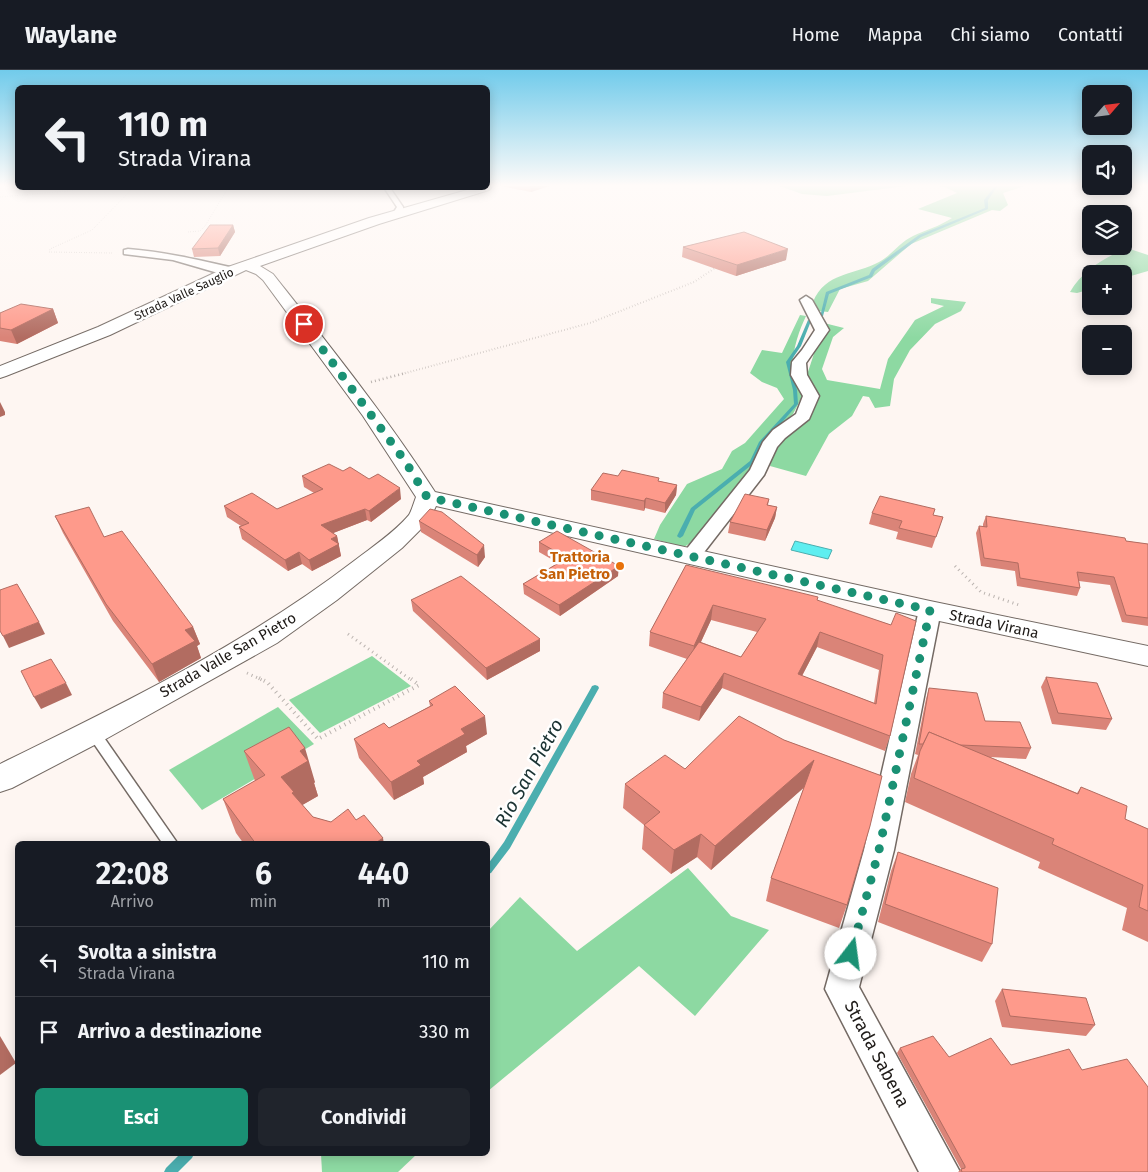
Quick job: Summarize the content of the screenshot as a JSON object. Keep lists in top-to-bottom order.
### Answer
{
  "streets": {
    "street": [
      "Strada Valle Sauglio",
      "Strada Virana",
      "Strada Valle San Pietro",
      "Strada Sabena"
    ]
  },
  "crossings": [
    ["Strada Virana", "Strada Valle San Pietro"],
    ["Strada Virana", "Strada Sabena"]
  ],
  "water": ["Rio San Pietro"],
  "places": ["Trattoria San Pietro"],
  "north": "top right",
  "page": {
    "header": "Waylane",
    "nav": [
      "Home",
      "Mappa",
      "Chi siamo",
      "Contatti"
    ],
    "map_buttons": ["+", "−"],
    "turn": ["110 m", "Strada Virana"],
    "eta": [
      "22:08",
      "Arrivo",
      "6",
      "min",
      "440",
      "m"
    ],
    "list": [
      {
        "name": "Svolta a sinistra",
        "note": "Strada Virana",
        "value": "110 m"
      },
      {
        "name": "Arrivo a destinazione",
        "value": "330 m"
      }
    ],
    "buttons": ["Esci", "Condividi"]
  }
}
